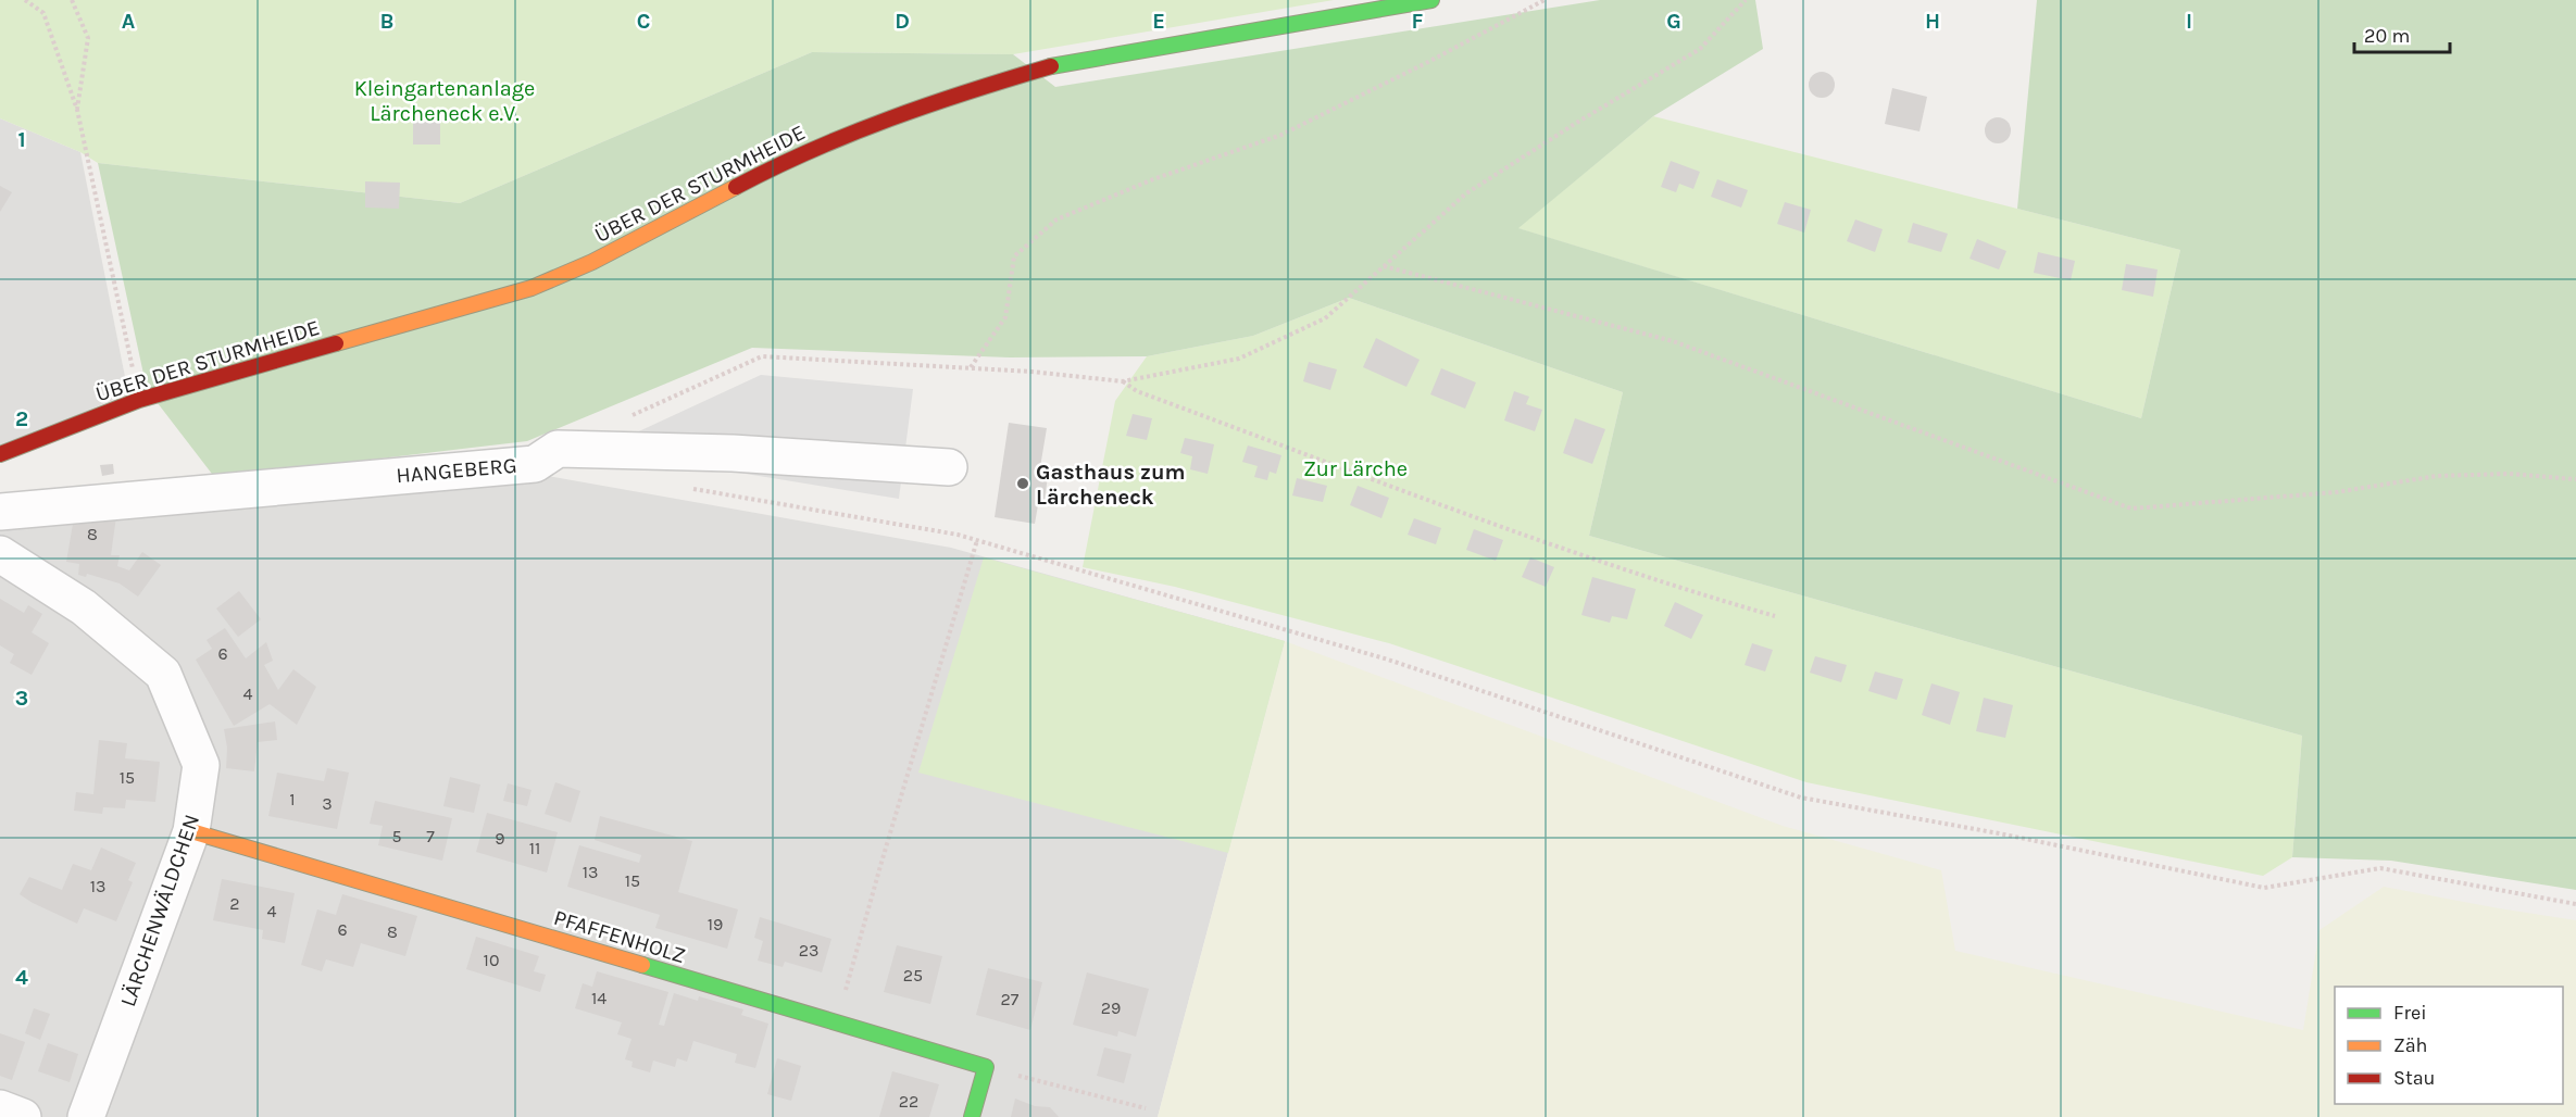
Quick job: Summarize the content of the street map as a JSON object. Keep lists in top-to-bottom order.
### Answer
{
  "streets": {
    "street": [
      "ÜBER DER STURMHEIDE",
      "HANGEBERG",
      "LÄRCHENWÄLDCHEN",
      "PFAFFENHOLZ"
    ]
  },
  "crossings": [
    ["LÄRCHENWÄLDCHEN", "PFAFFENHOLZ"]
  ],
  "parks": ["Kleingartenanlage Lärcheneck e.V.", "Zur Lärche"],
  "places": ["Gasthaus zum Lärcheneck"],
  "house_numbers": [
    "8",
    "6",
    "4",
    "15",
    "1",
    "3",
    "5",
    "7",
    "9",
    "11",
    "13",
    "15",
    "13",
    "2",
    "4",
    "19",
    "6",
    "8",
    "23",
    "10",
    "25",
    "14",
    "27",
    "29",
    "22"
  ],
  "legend": ["Frei", "Zäh", "Stau"],
  "scale_bar": "20 m",
  "grid": {
    "columns": [
      "A",
      "B",
      "C",
      "D",
      "E",
      "F",
      "G",
      "H",
      "I"
    ],
    "rows": [
      "1",
      "2",
      "3",
      "4"
    ]
  }
}
